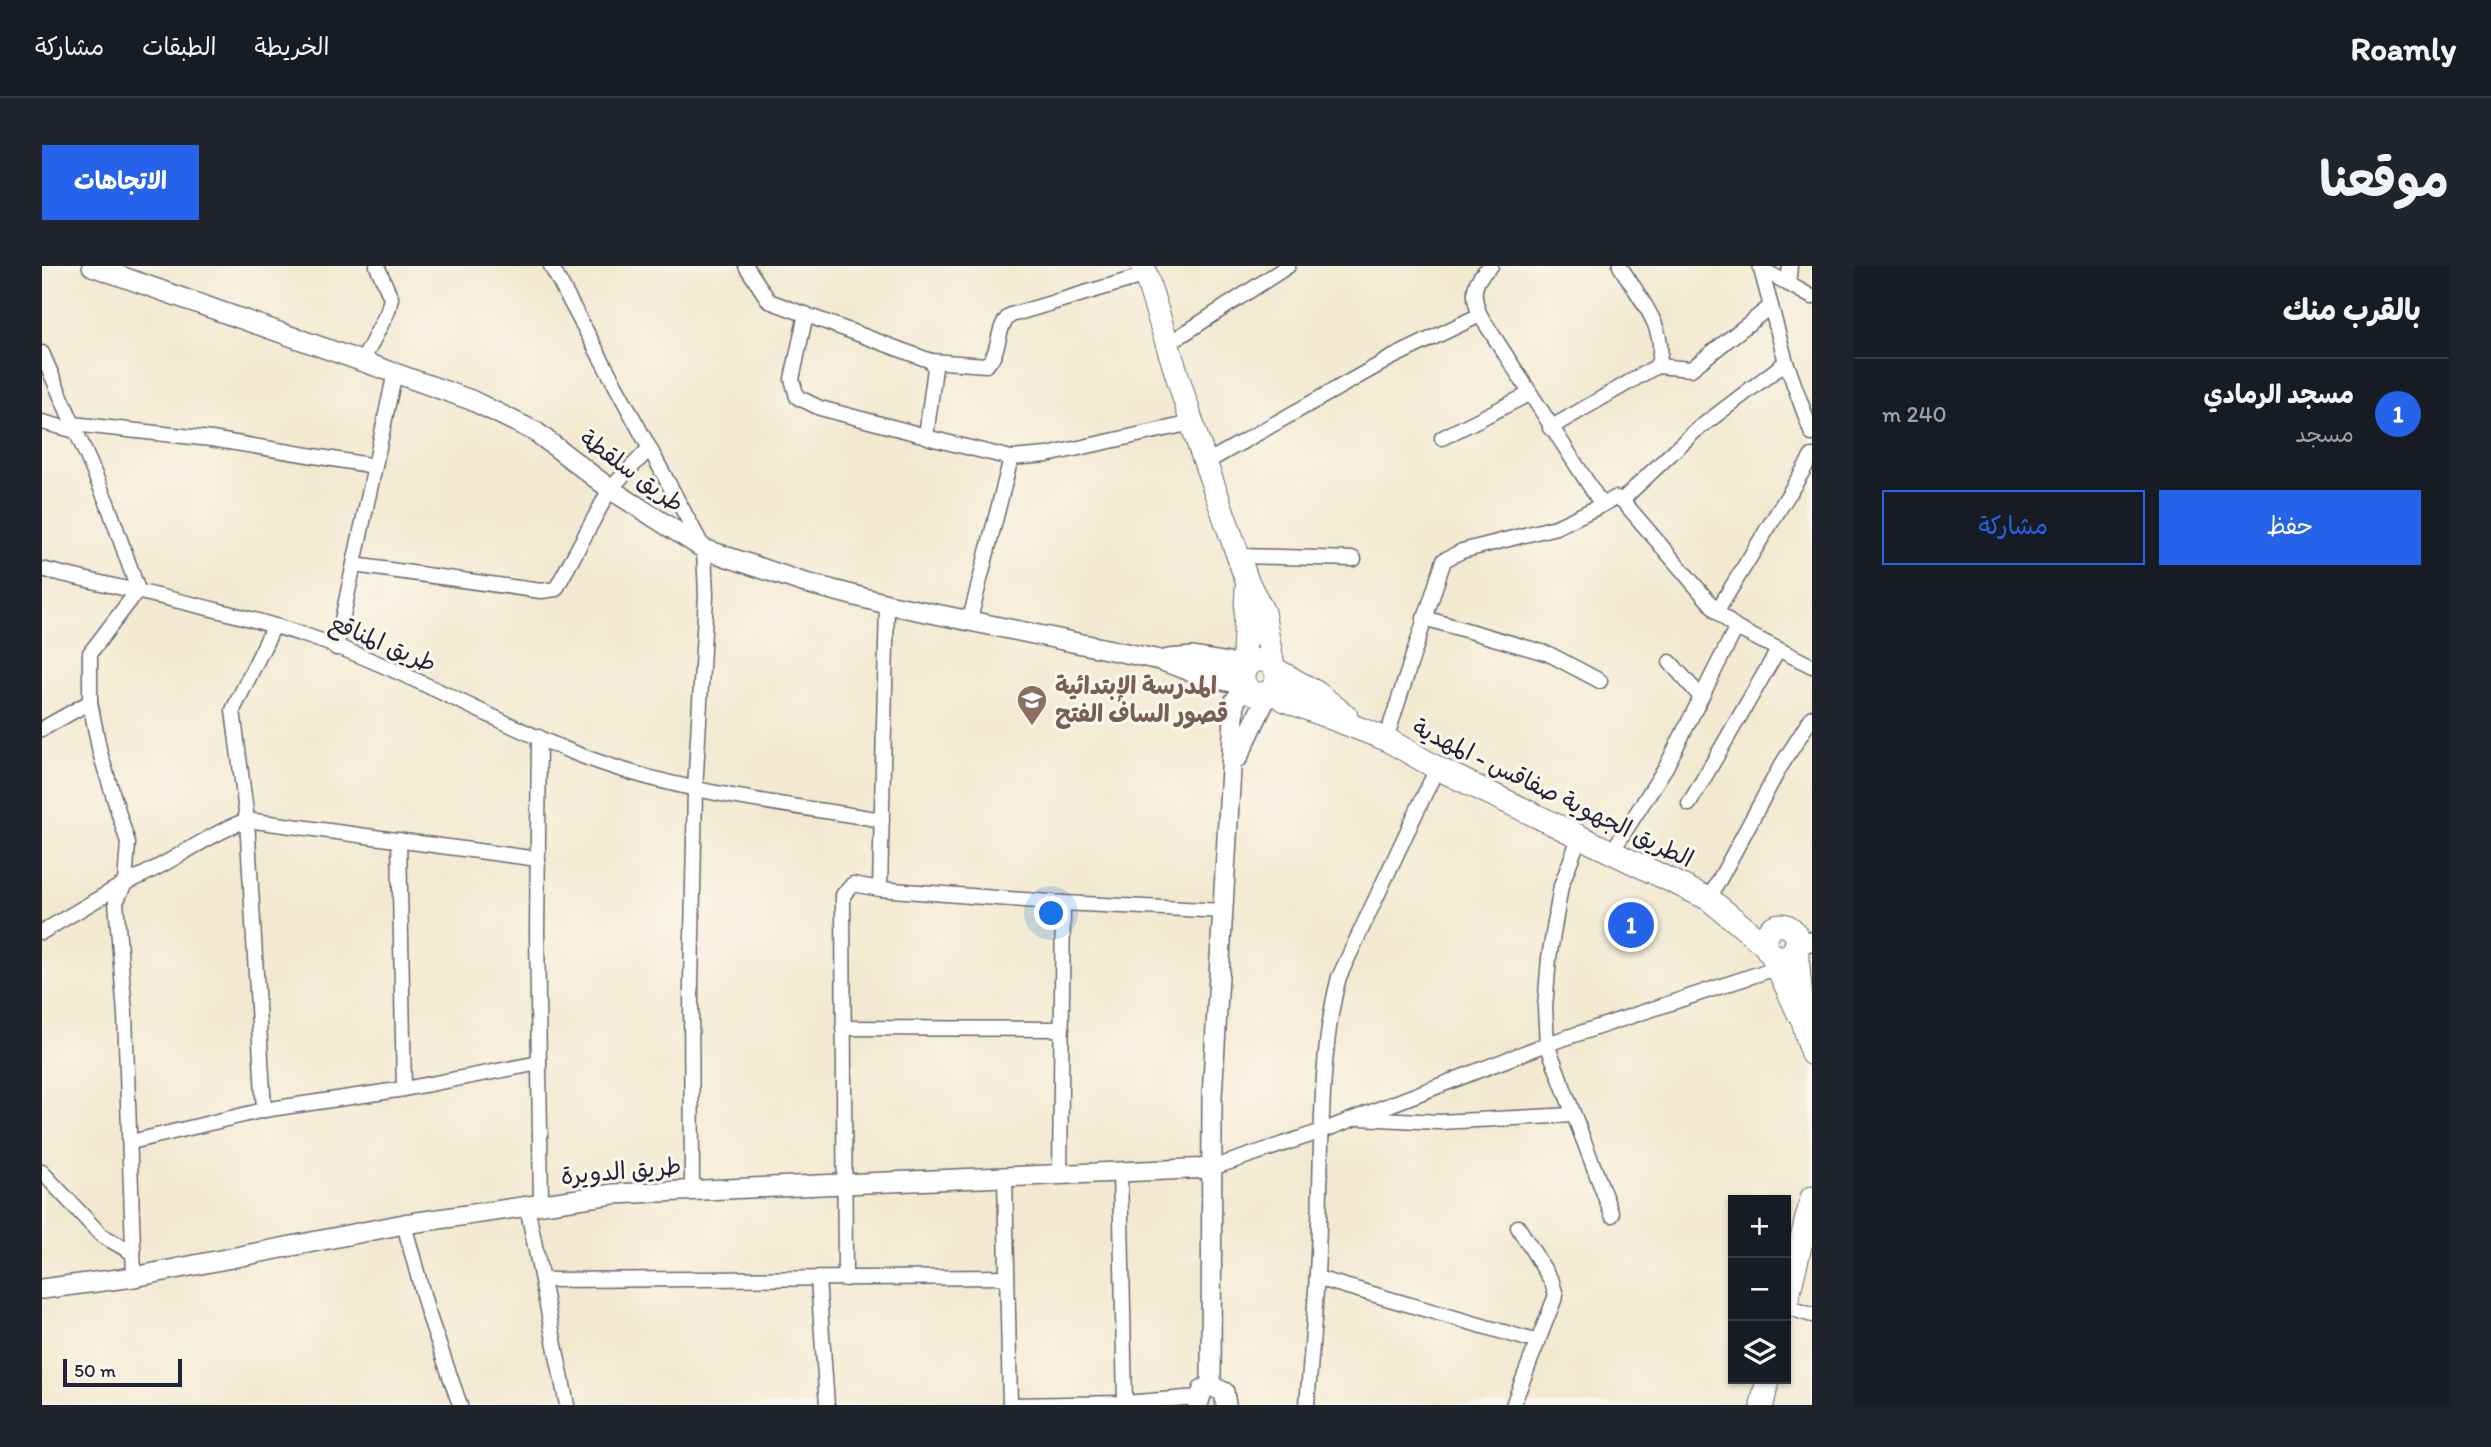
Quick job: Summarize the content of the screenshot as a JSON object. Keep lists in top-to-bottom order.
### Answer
{
  "streets": {
    "main road": ["الطريق الجهوية صفاقس - المهدية"],
    "street": ["طريق سلقطة", "طريق المناقع", "طريق الدويرة"]
  },
  "crossings": [
    ["طريق سلقطة", "الطريق الجهوية صفاقس - المهدية"]
  ],
  "places": {
    "school or university": ["المدرسة الإبتدائية قصور الساف الفتح"]
  },
  "scale_bar": "50 m",
  "page": {
    "header": "Roamly",
    "nav": ["الخريطة", "الطبقات", "مشاركة"],
    "title": "موقعنا",
    "buttons": [
      "الاتجاهات",
      ["حفظ", "مشاركة"]
    ],
    "heading": "بالقرب منك",
    "list": [
      {
        "mark": "1",
        "name": "مسجد الرمادي",
        "note": "مسجد",
        "value": "240 m"
      }
    ],
    "pins": "1",
    "map_buttons": ["+", "−"],
    "scale": "50 m"
  }
}
